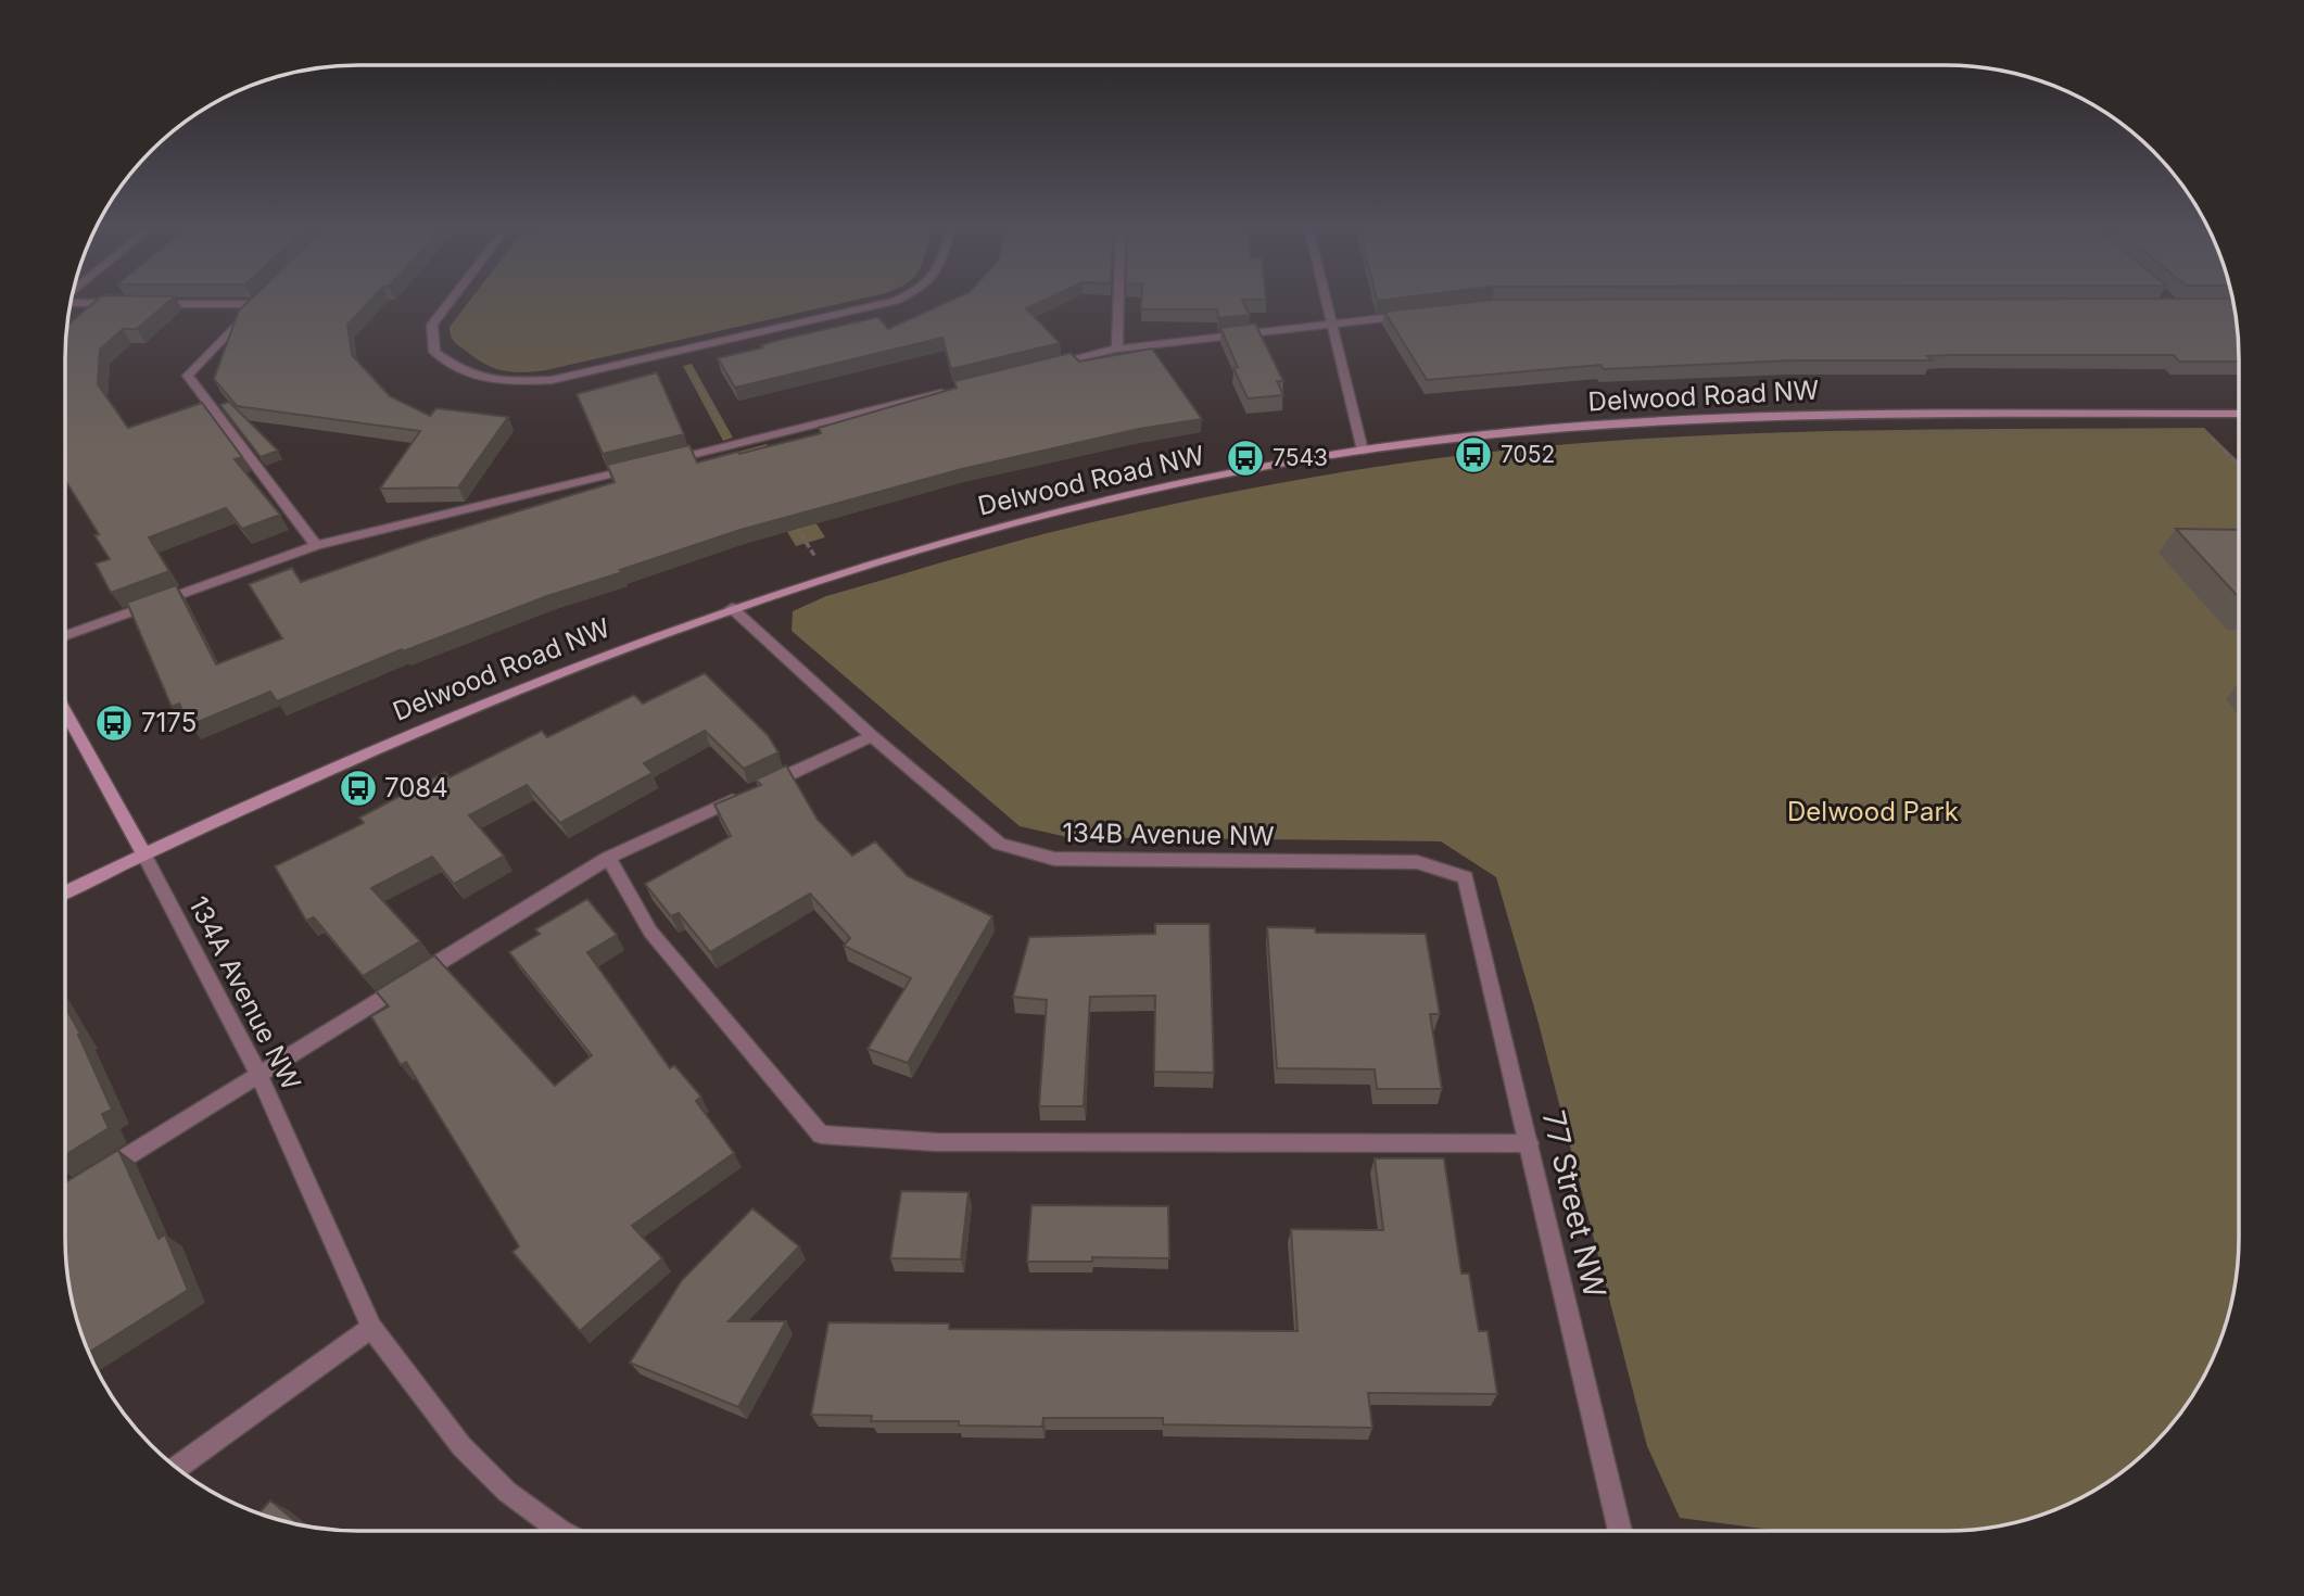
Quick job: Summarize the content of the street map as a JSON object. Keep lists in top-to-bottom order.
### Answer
{
  "streets": {
    "street": [
      "Delwood Road NW",
      "134B Avenue NW",
      "134A Avenue NW",
      "77 Street NW"
    ]
  },
  "crossings": [
    ["Delwood Road NW", "134B Avenue NW"],
    ["Delwood Road NW", "134A Avenue NW"],
    ["134B Avenue NW", "77 Street NW"]
  ],
  "parks": ["Delwood Park"],
  "places": {
    "bus stop": [
      "7052",
      "7543",
      "7175",
      "7084"
    ]
  }
}
